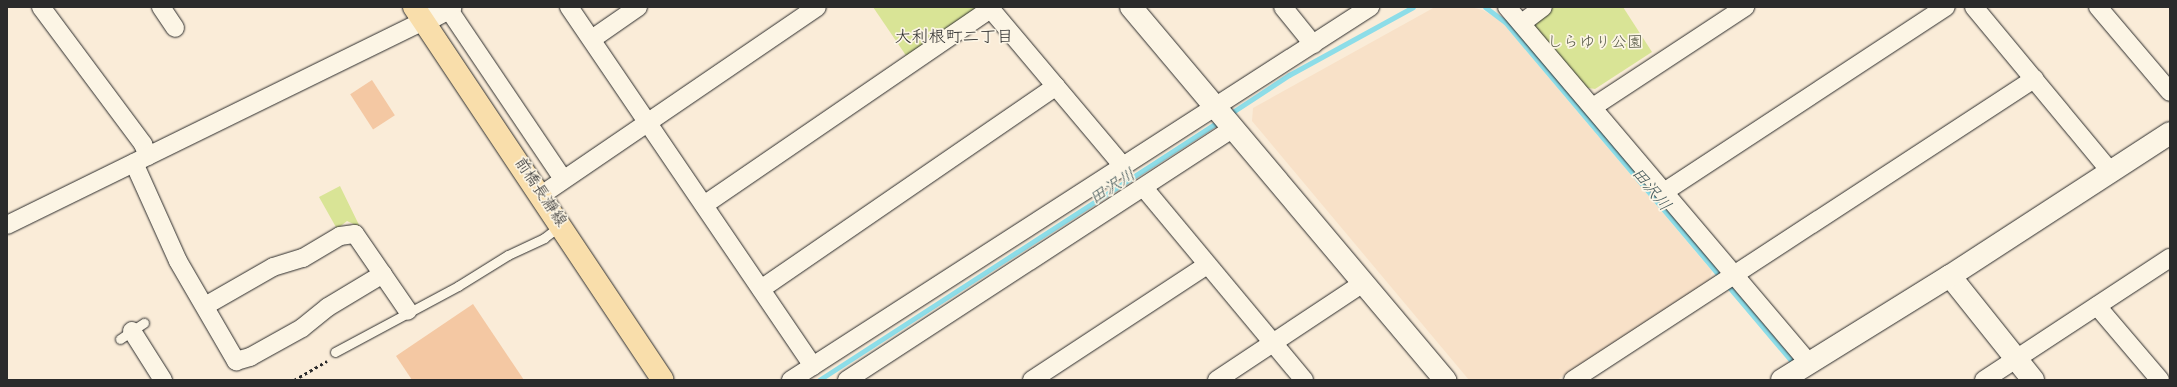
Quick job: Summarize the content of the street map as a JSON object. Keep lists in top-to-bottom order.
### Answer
{
  "streets": {
    "main road": ["前橋長瀞線"]
  },
  "districts": ["大利根町二丁目"],
  "water": ["田沢川"],
  "parks": ["しらゆり公園"]
}
